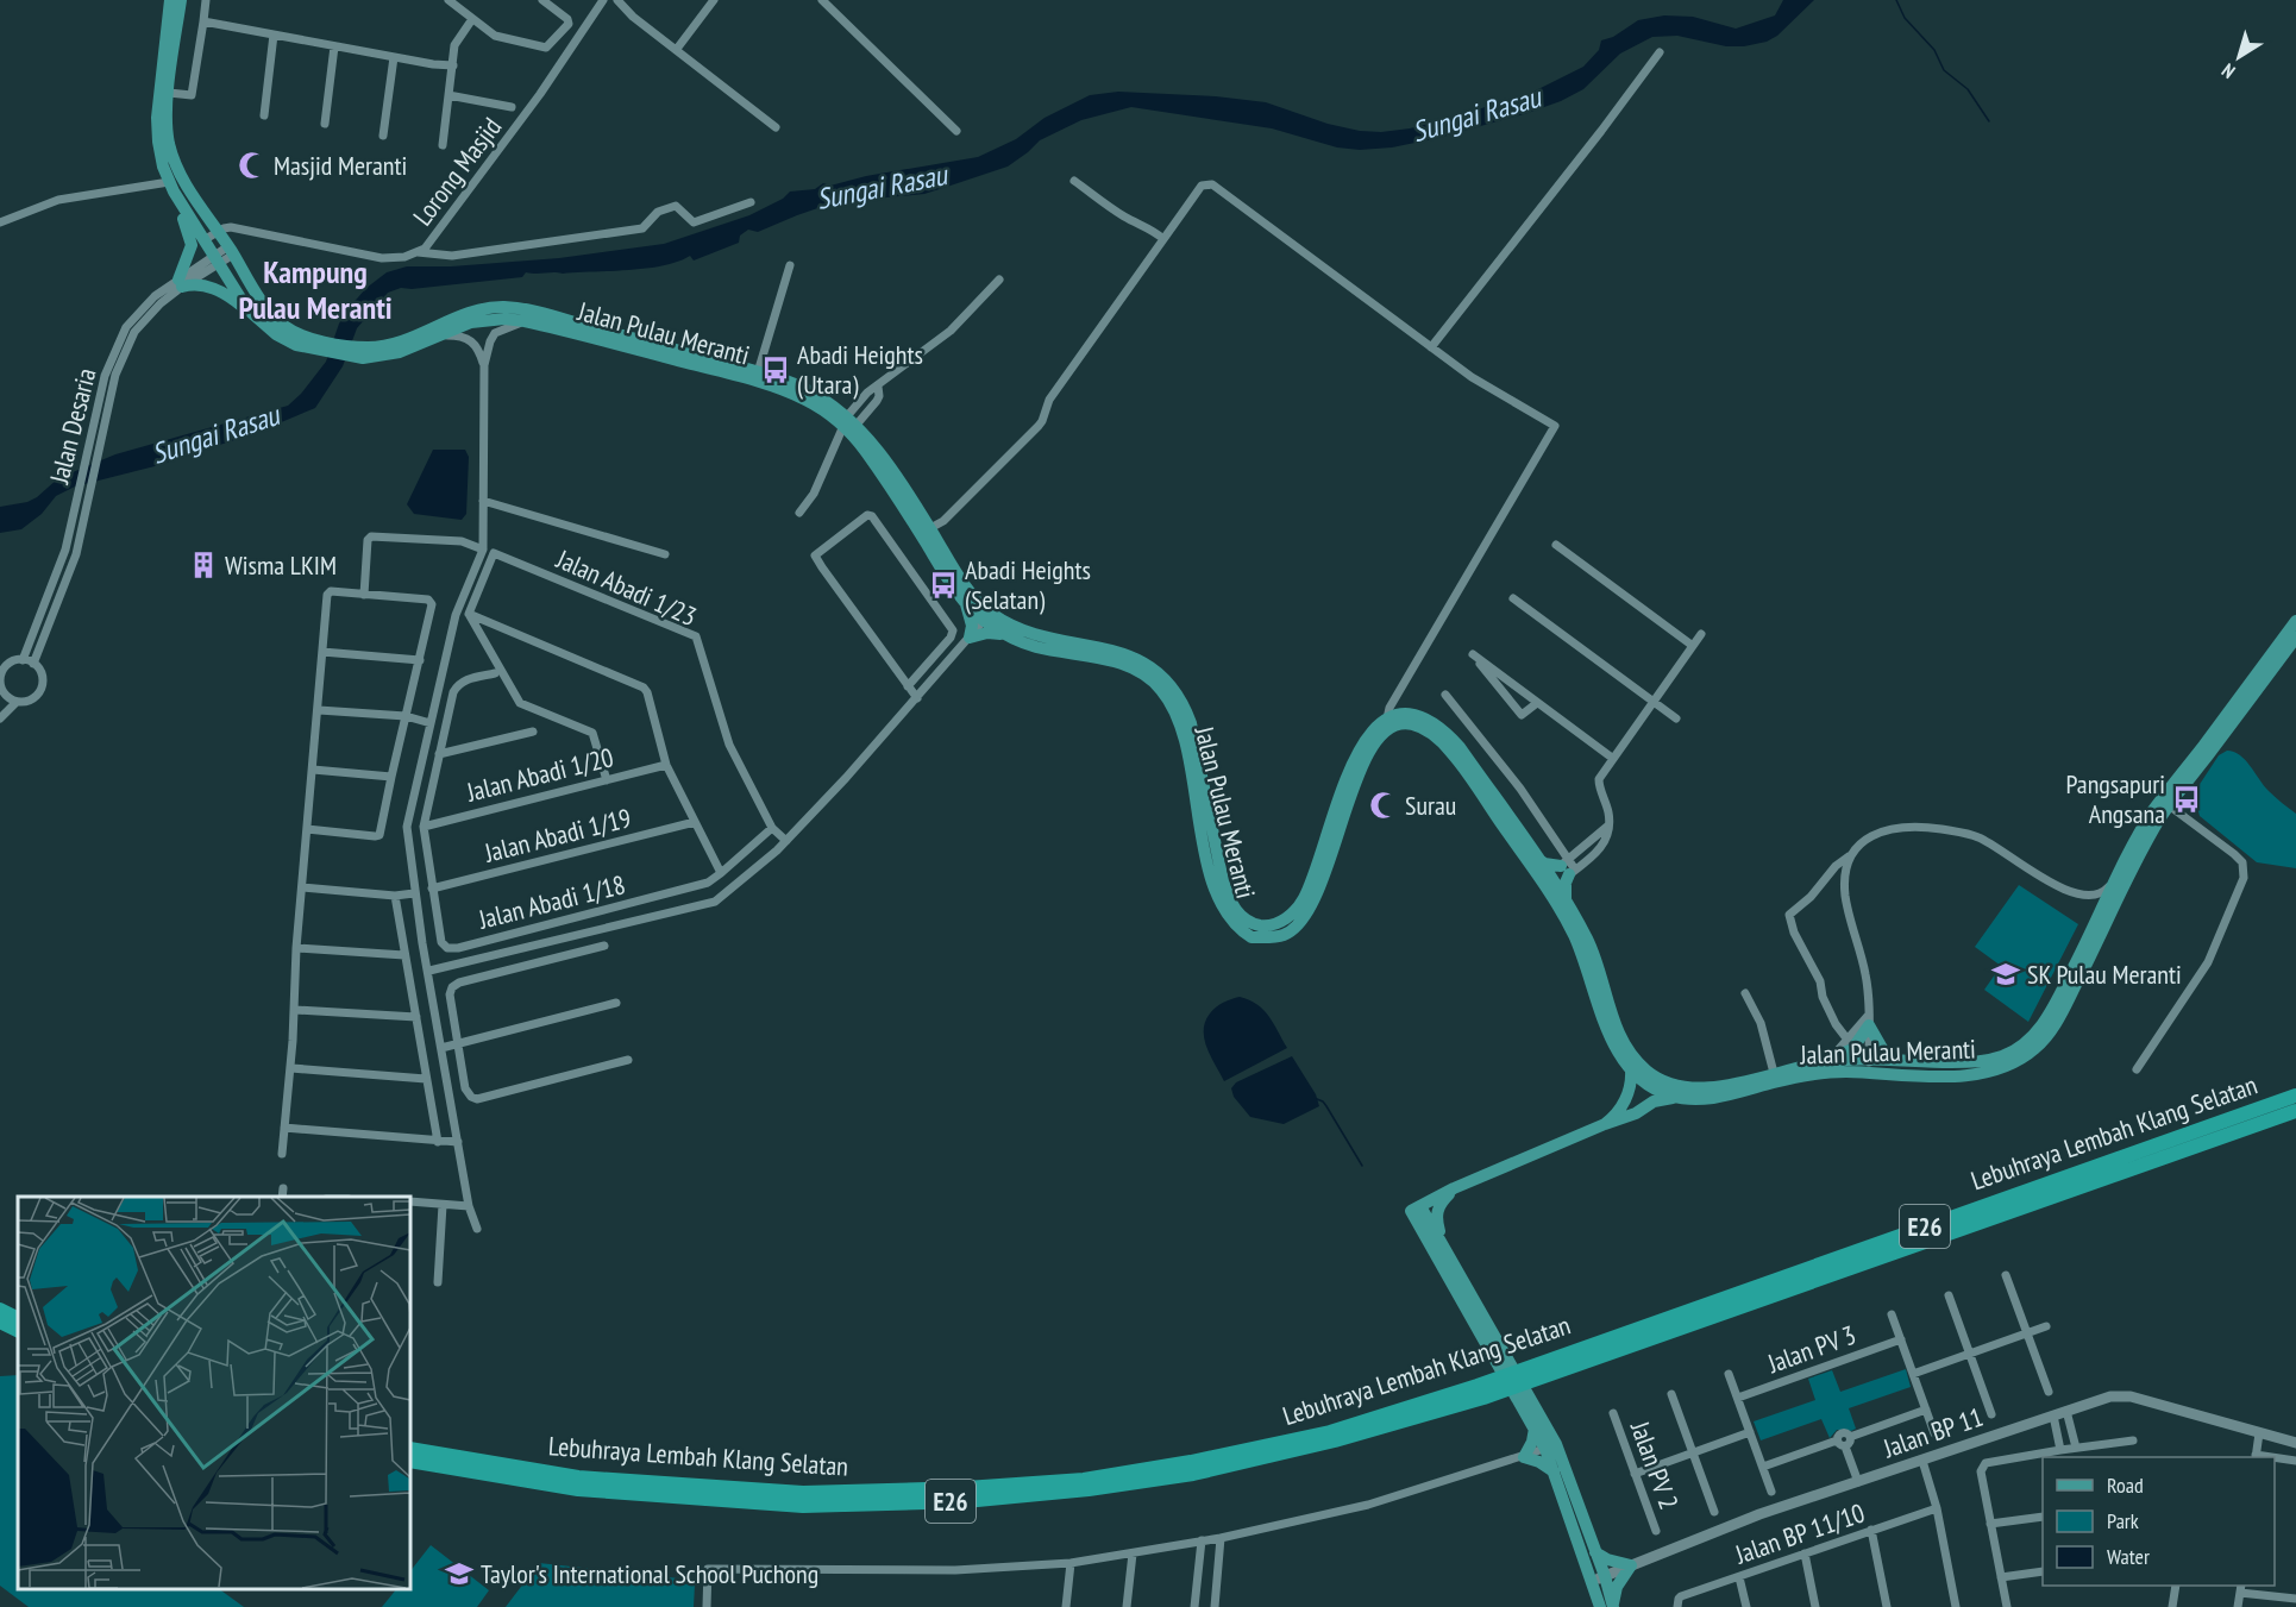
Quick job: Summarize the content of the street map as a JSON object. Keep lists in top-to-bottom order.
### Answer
{
  "streets": {
    "highway": ["Lebuhraya Lembah Klang Selatan", "E26"],
    "main road": ["Jalan Pulau Meranti"],
    "street": [
      "Lorong Masjid",
      "Jalan Desaria",
      "Jalan Abadi 1/23",
      "Jalan Abadi 1/20",
      "Jalan Abadi 1/19",
      "Jalan Abadi 1/18",
      "Jalan PV 3",
      "Jalan BP 11",
      "Jalan PV 2",
      "Jalan BP 11/10"
    ]
  },
  "crossings": [
    ["Lorong Masjid", "Jalan Pulau Meranti"],
    ["Jalan Pulau Meranti", "Jalan Desaria"],
    ["Jalan Abadi 1/23", "Jalan Abadi 1/18"],
    ["Jalan Abadi 1/20", "Jalan Abadi 1/18"],
    ["Jalan Abadi 1/19", "Jalan Abadi 1/18"]
  ],
  "districts": ["Kampung Pulau Meranti"],
  "water": ["Sungai Rasau"],
  "places": {
    "mosque": ["Masjid Meranti", "Surau"],
    "bus stop": ["Abadi Heights (Utara)", "Abadi Heights (Selatan)", "Pangsapuri Angsana"],
    "building": ["Wisma LKIM"],
    "school or university": ["SK Pulau Meranti", "Taylor's International School Puchong"]
  },
  "legend": ["Road", "Park", "Water"],
  "north": "bottom left"
}
